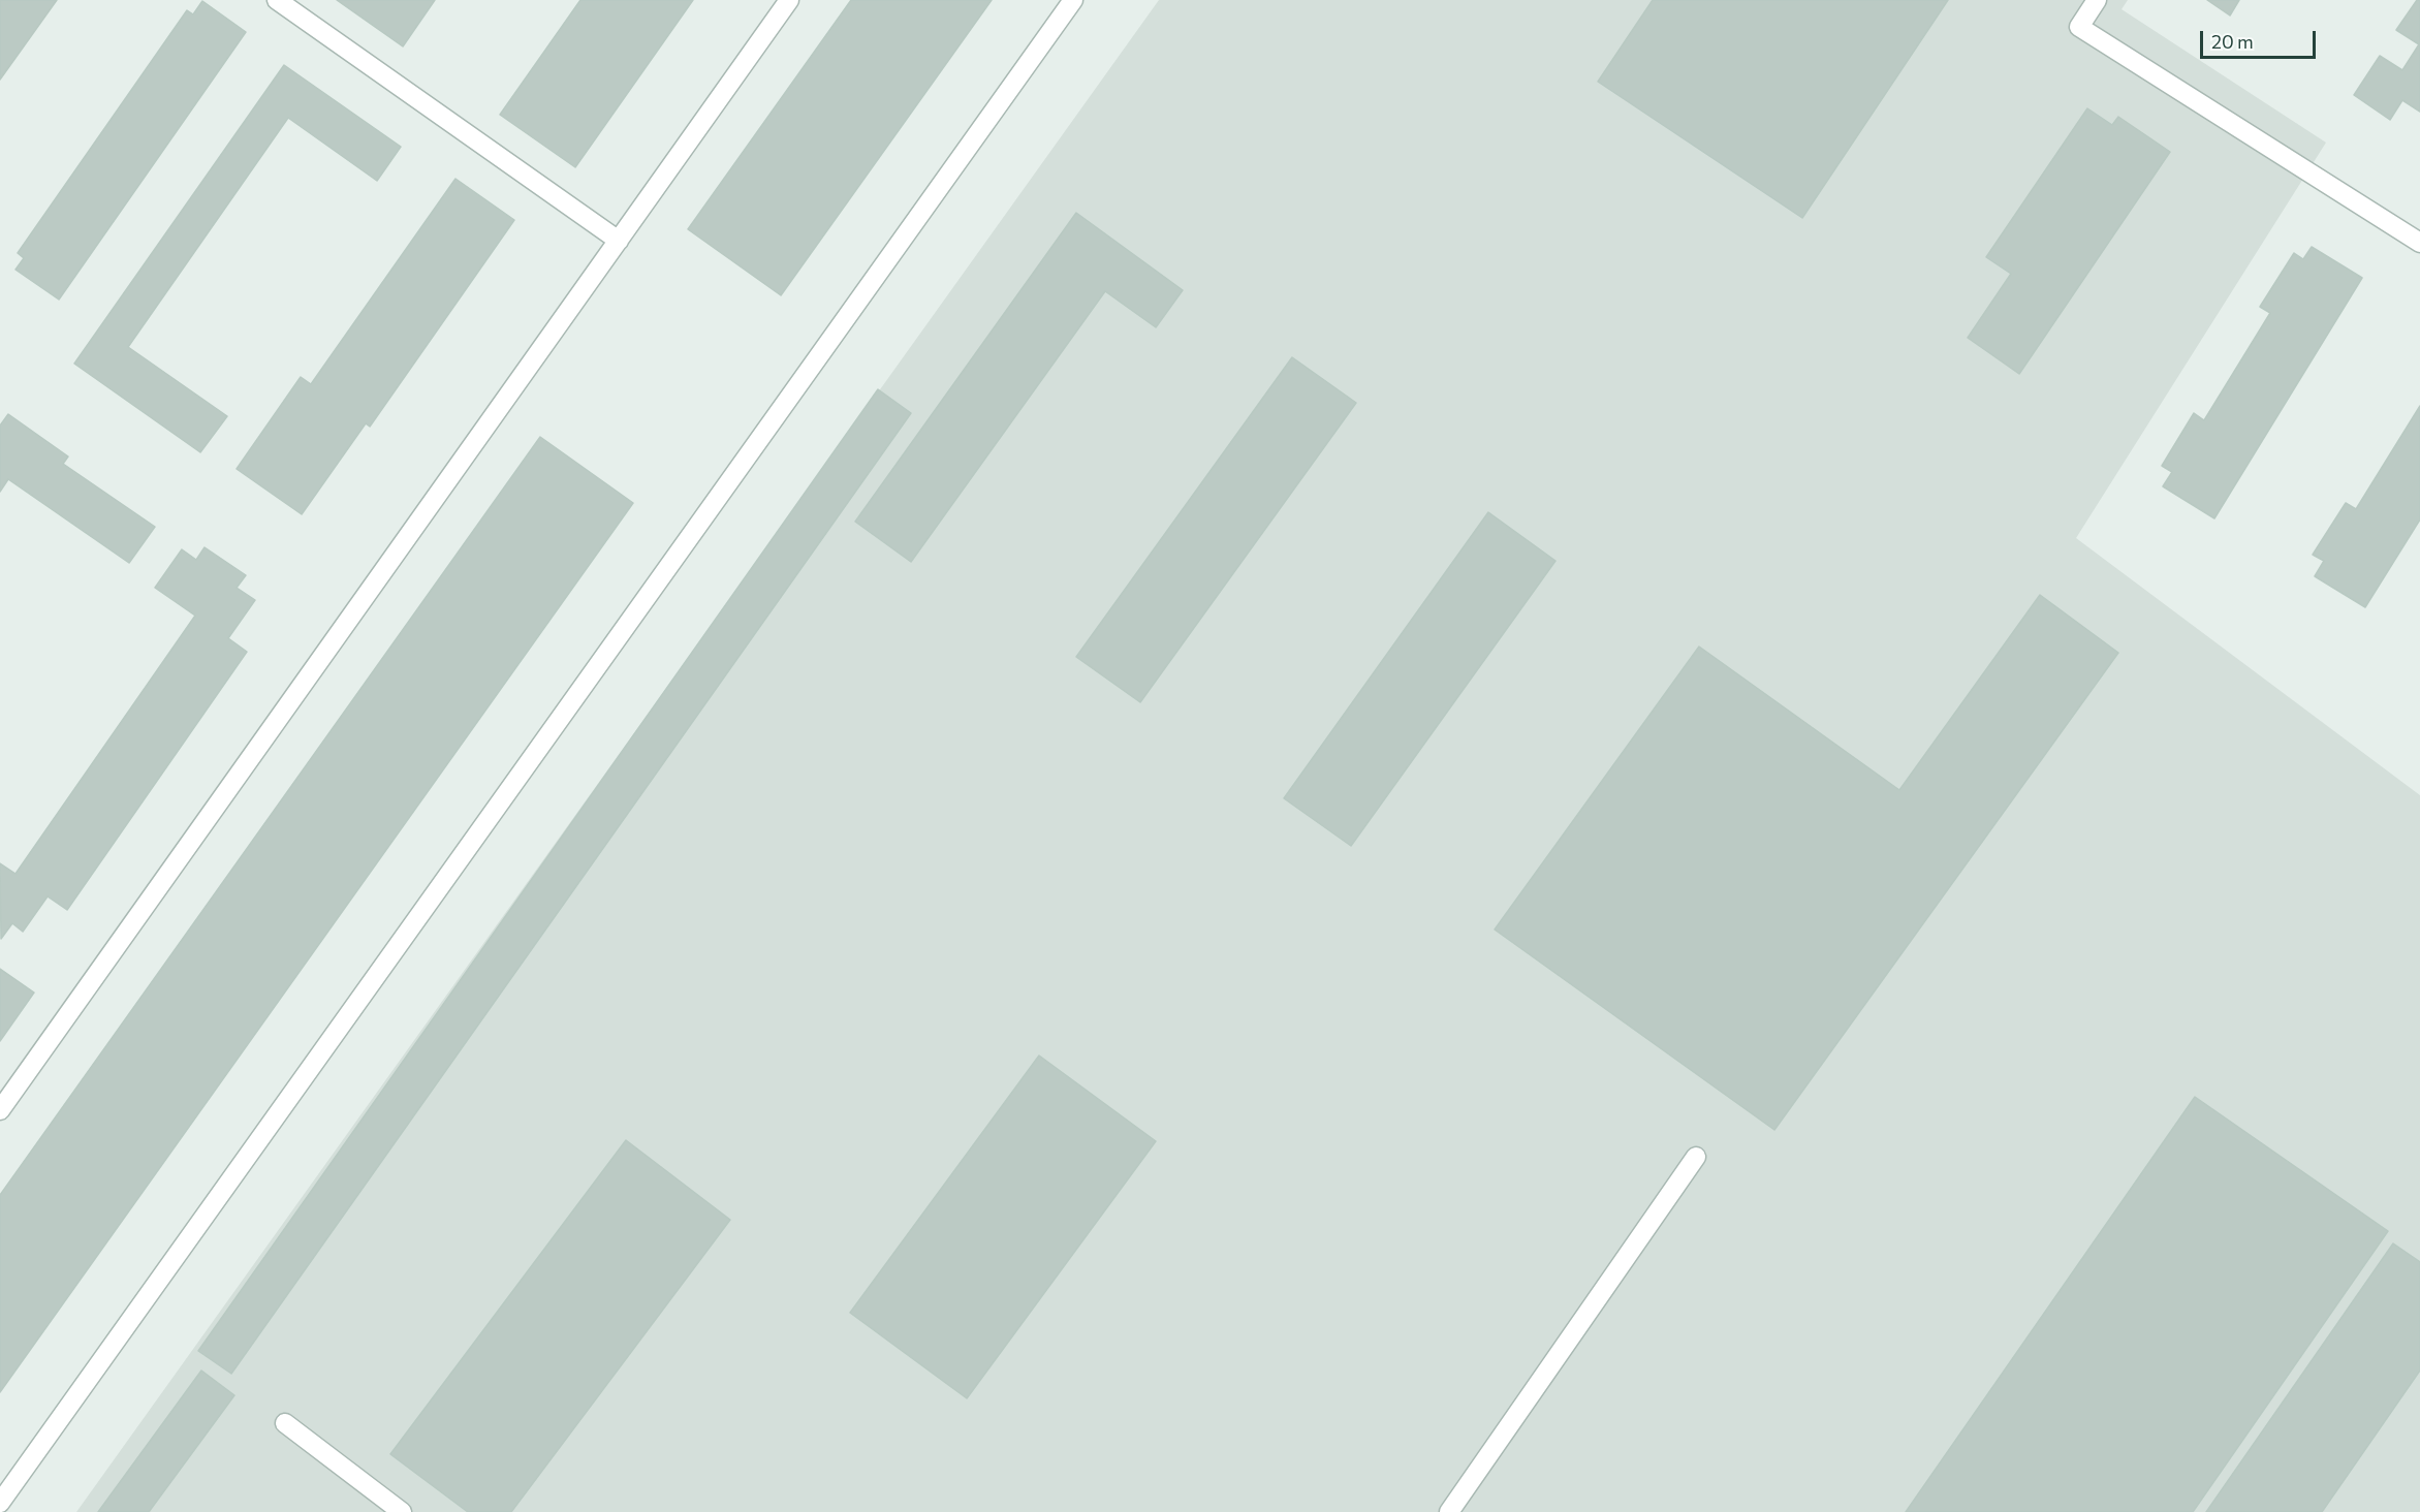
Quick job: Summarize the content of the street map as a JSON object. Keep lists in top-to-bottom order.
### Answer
{
  "scale_bar": "20 m"
}
